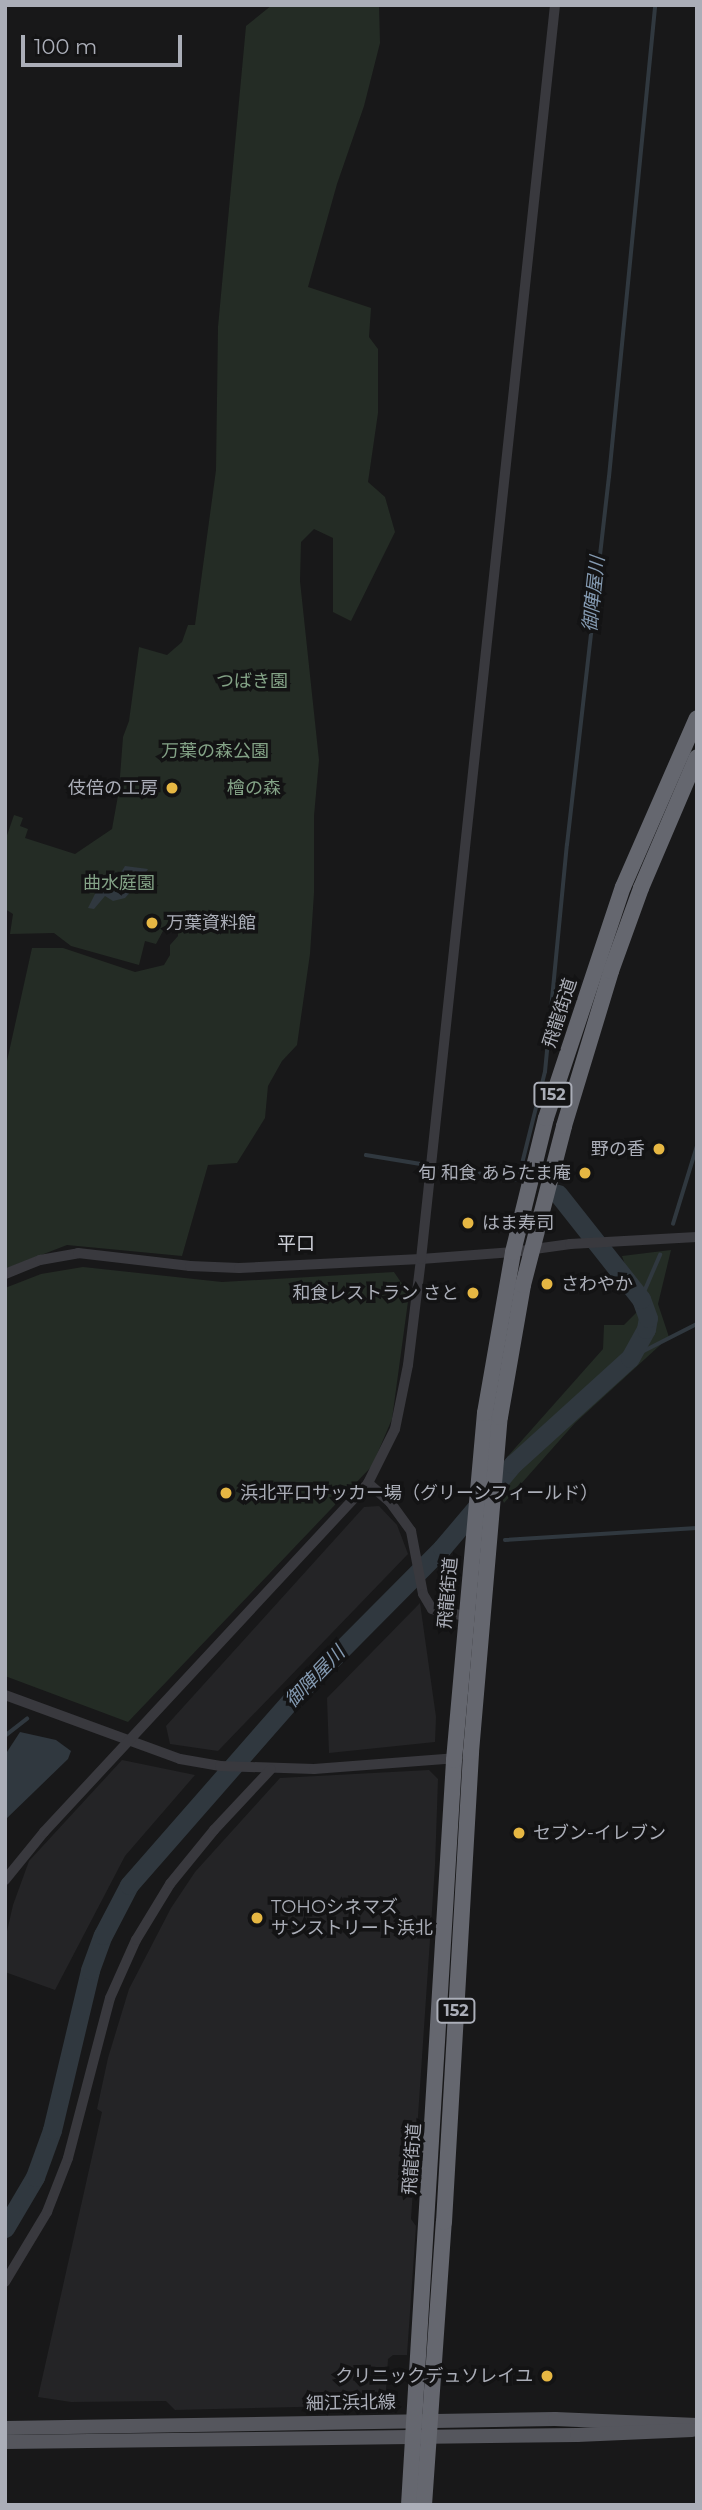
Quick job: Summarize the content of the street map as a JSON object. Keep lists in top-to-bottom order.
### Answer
{
  "streets": {
    "highway": ["飛龍街道", "152"],
    "main road": ["細江浜北線"]
  },
  "crossings": [
    ["飛龍街道", "細江浜北線"]
  ],
  "districts": ["平口"],
  "water": ["御陣屋川"],
  "parks": [
    "つばき園",
    "万葉の森公園",
    "檜の森",
    "曲水庭園"
  ],
  "places": [
    "伎倍の工房",
    "万葉資料館",
    "野の香",
    "旬 和食 あらたま庵",
    "はま寿司",
    "さわやか",
    "和食レストラン さと",
    "浜北平口サッカー場（グリーンフィールド）",
    "セブン-イレブン",
    "TOHOシネマズ サンストリート浜北",
    "クリニックデュソレイユ"
  ],
  "scale_bar": "100 m"
}
